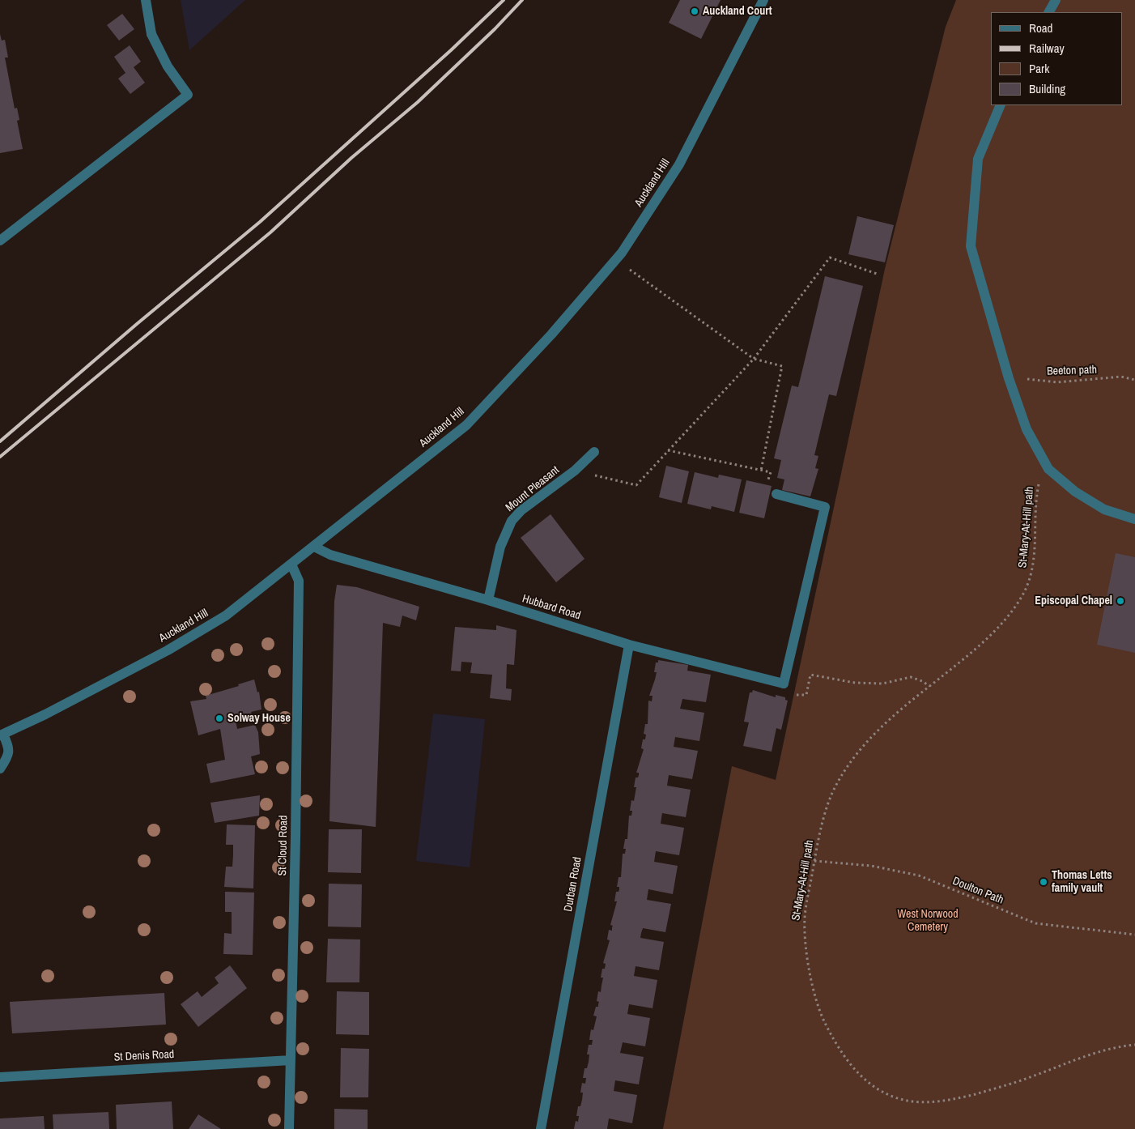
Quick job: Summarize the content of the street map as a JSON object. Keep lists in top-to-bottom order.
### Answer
{
  "streets": {
    "street": [
      "Auckland Hill",
      "Mount Pleasant",
      "Hubbard Road",
      "St Cloud Road",
      "Durban Road",
      "St Denis Road"
    ],
    "path": ["Beeton path", "St-Mary-At-Hill path", "Doulton Path"]
  },
  "crossings": [
    ["Auckland Hill", "Hubbard Road"],
    ["Auckland Hill", "St Cloud Road"],
    ["Mount Pleasant", "Hubbard Road"],
    ["St-Mary-At-Hill path", "Doulton Path"],
    ["Hubbard Road", "Durban Road"],
    ["St Cloud Road", "St Denis Road"]
  ],
  "parks": ["West Norwood Cemetery"],
  "places": [
    "Auckland Court",
    "Episcopal Chapel",
    "Solway House",
    "Thomas Letts family vault"
  ],
  "legend": [
    "Road",
    "Railway",
    "Park",
    "Building"
  ]
}
